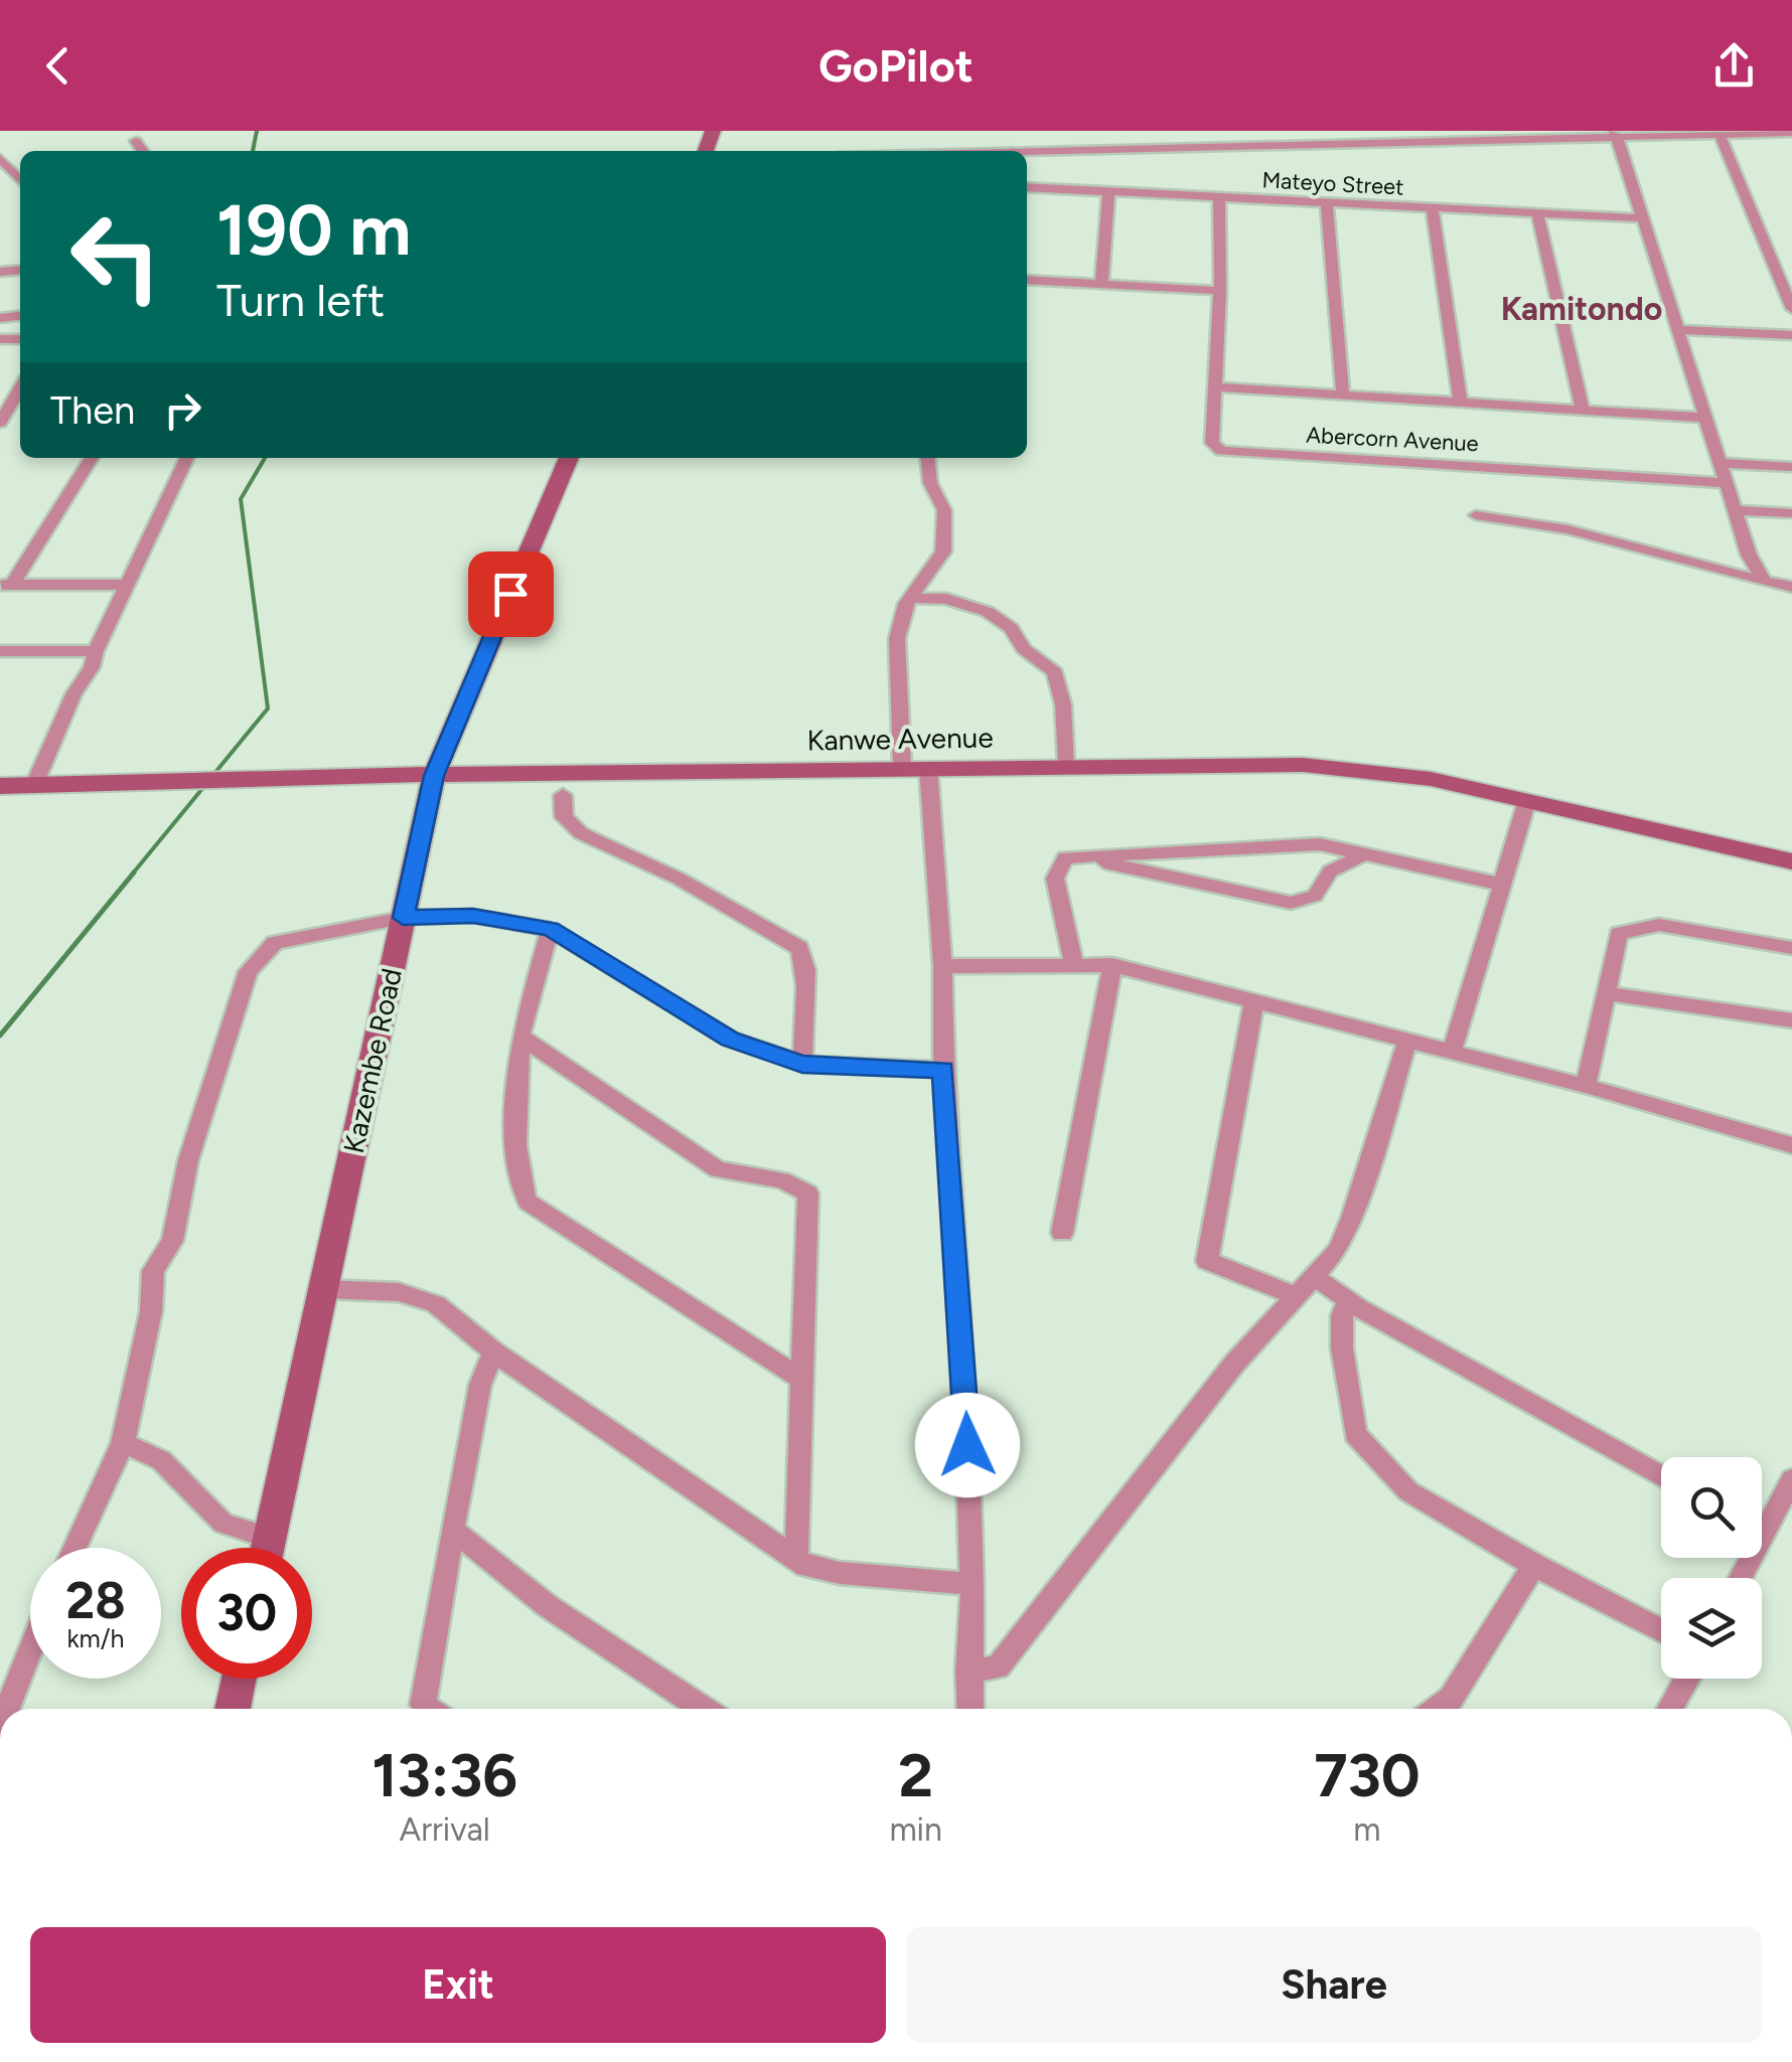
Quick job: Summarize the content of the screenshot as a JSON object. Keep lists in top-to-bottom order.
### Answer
{
  "streets": {
    "main road": ["Kanwe Avenue", "Kazembe Road"],
    "street": ["Mateyo Street", "Abercorn Avenue"]
  },
  "crossings": [
    ["Mateyo Street", "Abercorn Avenue"],
    ["Kanwe Avenue", "Kazembe Road"]
  ],
  "districts": ["Kamitondo"],
  "page": {
    "header": "GoPilot",
    "turn": ["190 m", "Turn left"],
    "then": "Then",
    "speed": "28 km/h",
    "limit": "30",
    "eta": [
      "13:36",
      "Arrival",
      "2",
      "min",
      "730",
      "m"
    ],
    "buttons": ["Exit", "Share"]
  }
}
